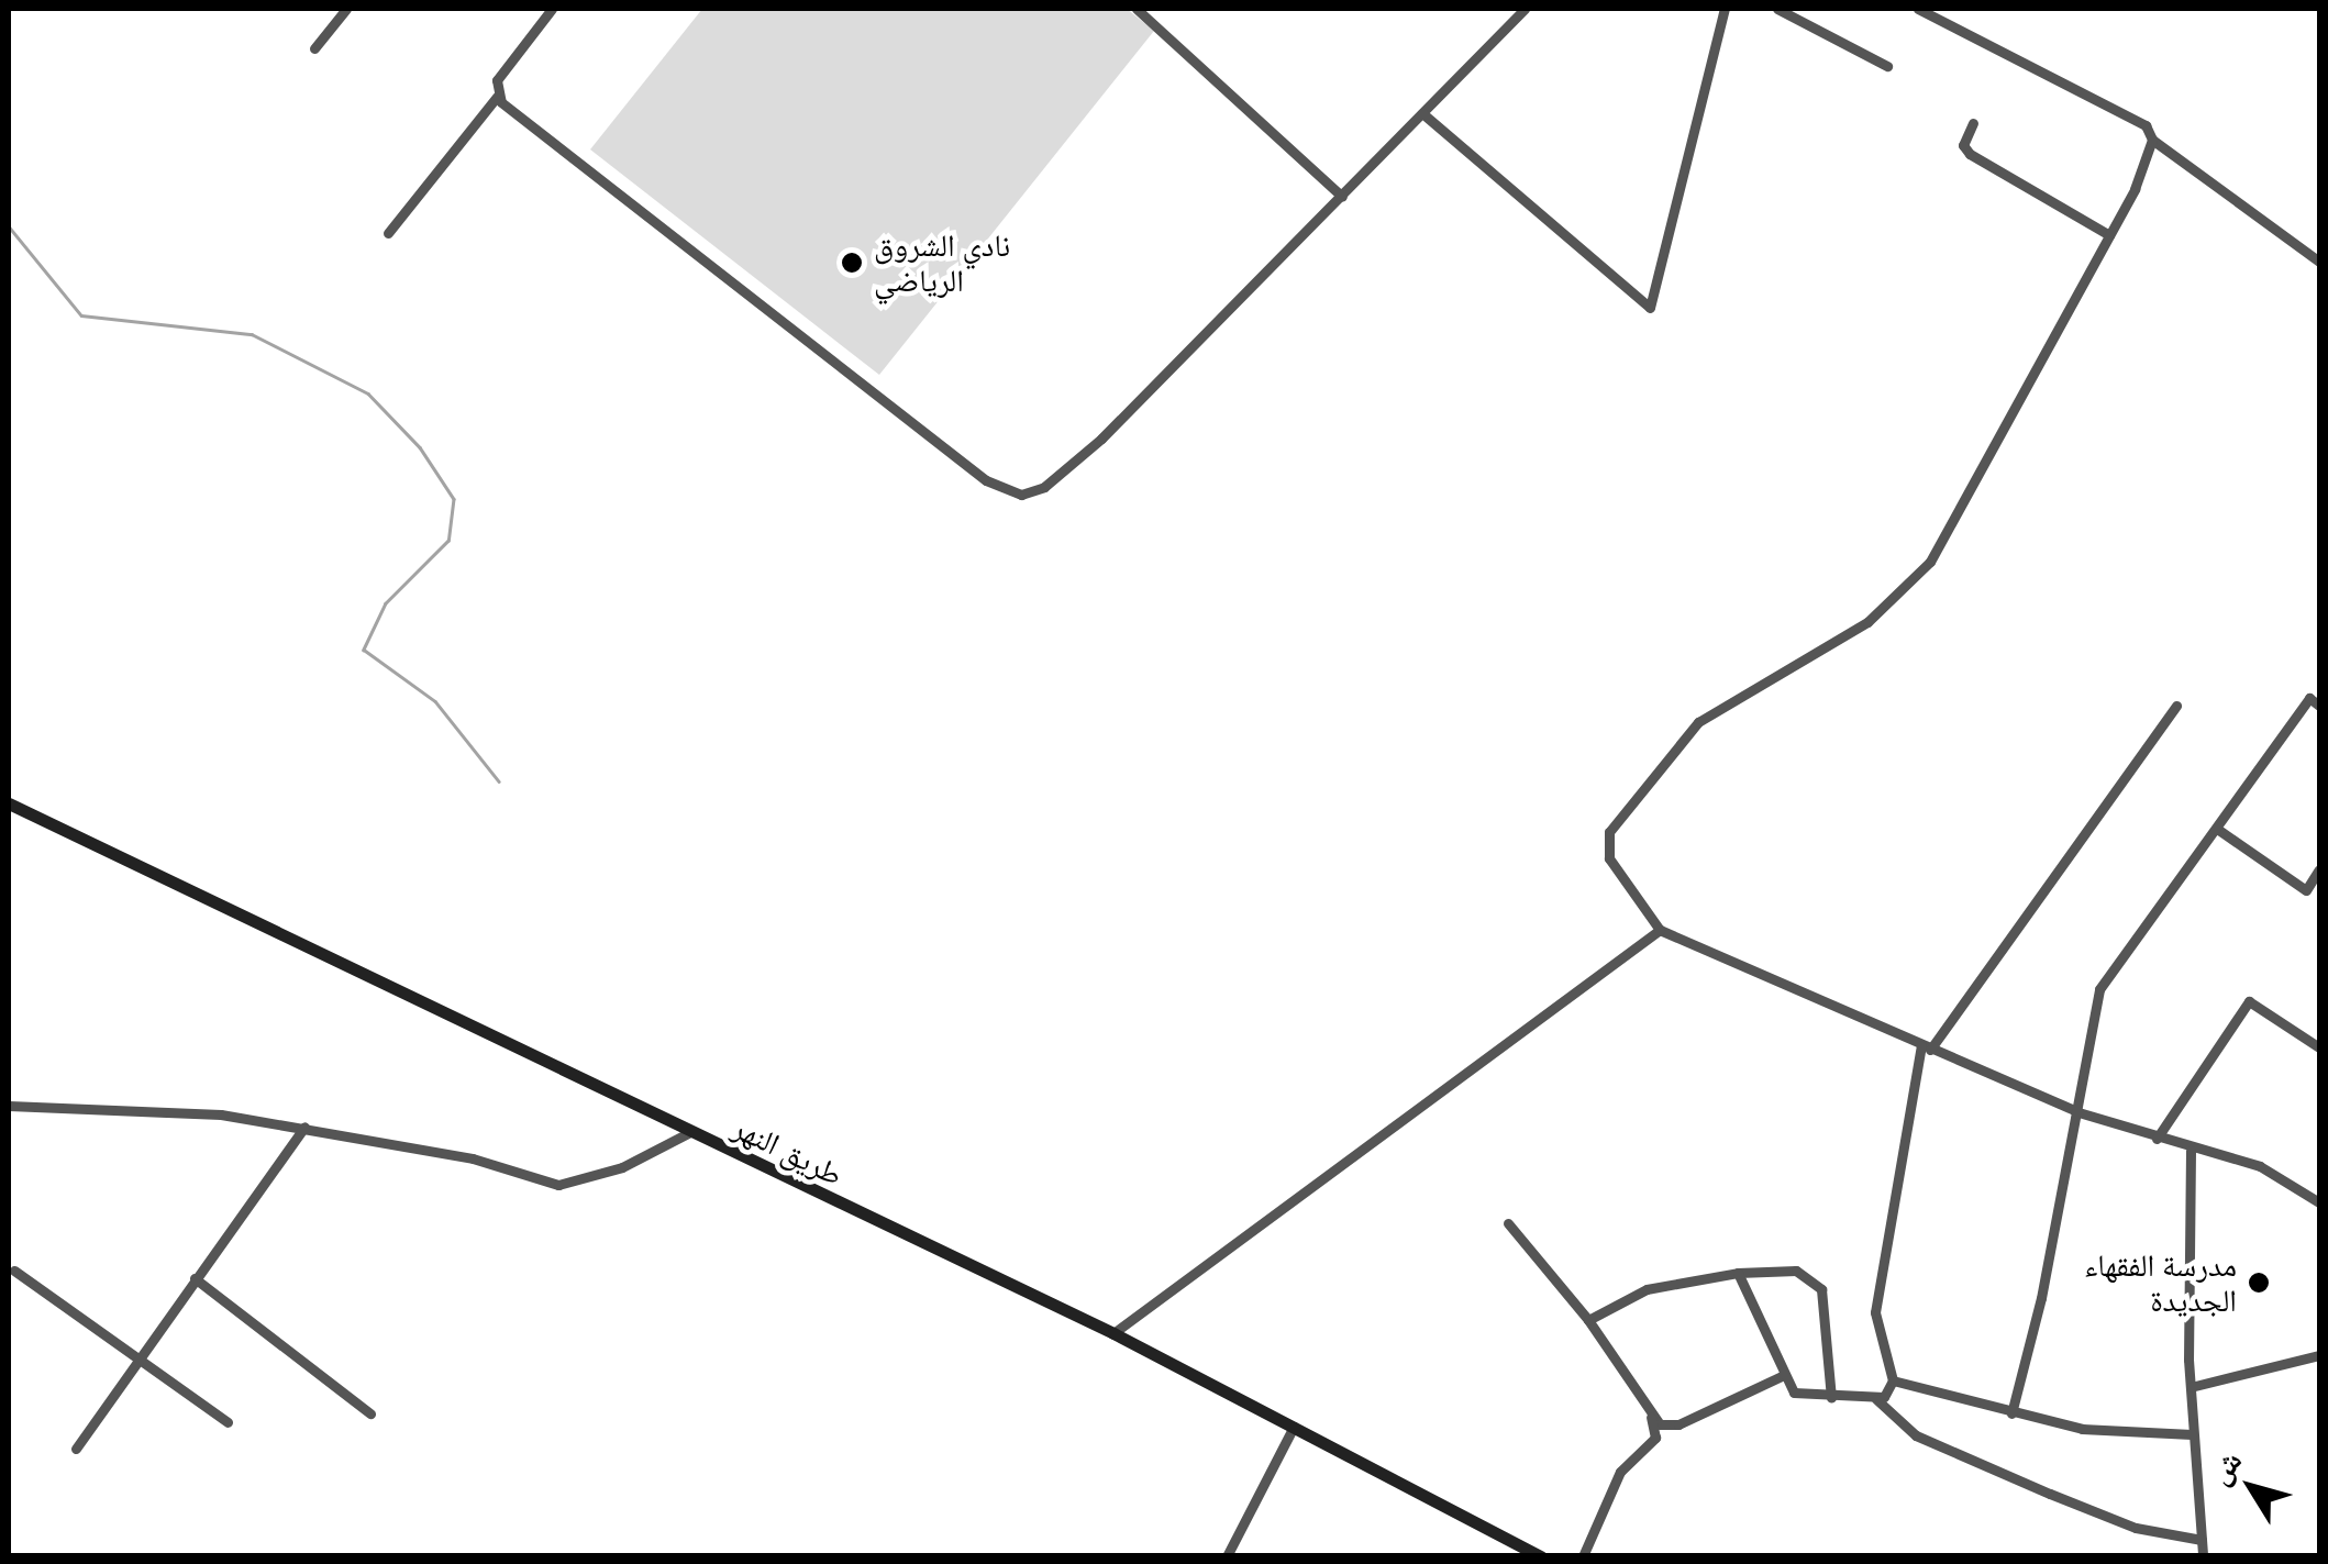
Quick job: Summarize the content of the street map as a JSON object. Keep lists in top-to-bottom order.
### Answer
{
  "streets": {
    "main road": ["طريق النهر"]
  },
  "places": ["نادي الشروق الرياضي", "مدرسة الفقهاء الجديدة"],
  "north": "top left"
}
